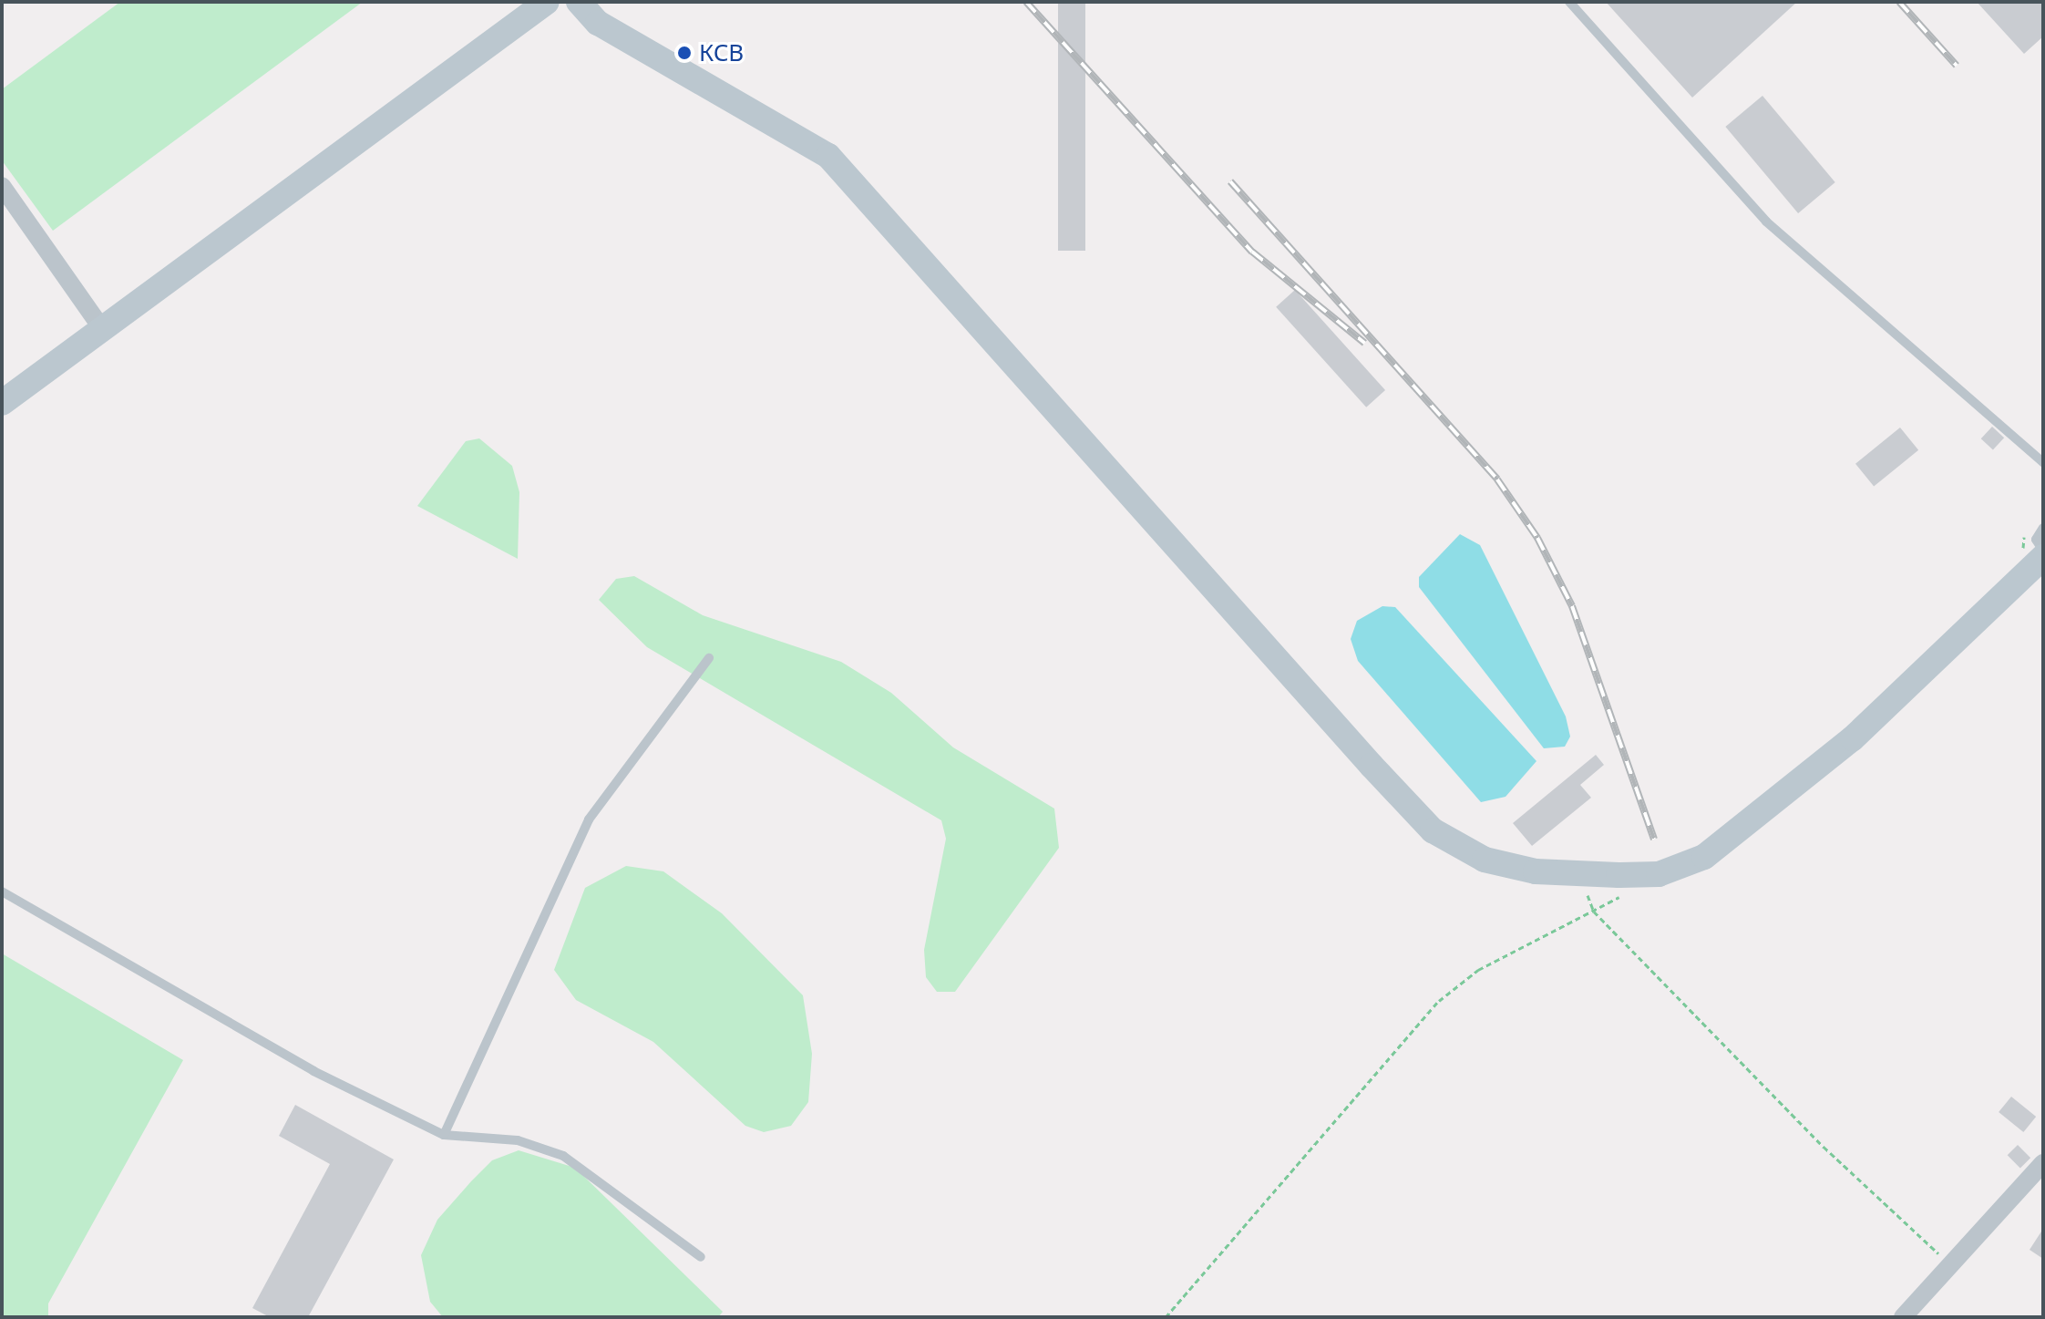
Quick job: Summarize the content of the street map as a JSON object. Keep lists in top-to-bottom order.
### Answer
{
  "places": ["КСВ"]
}
